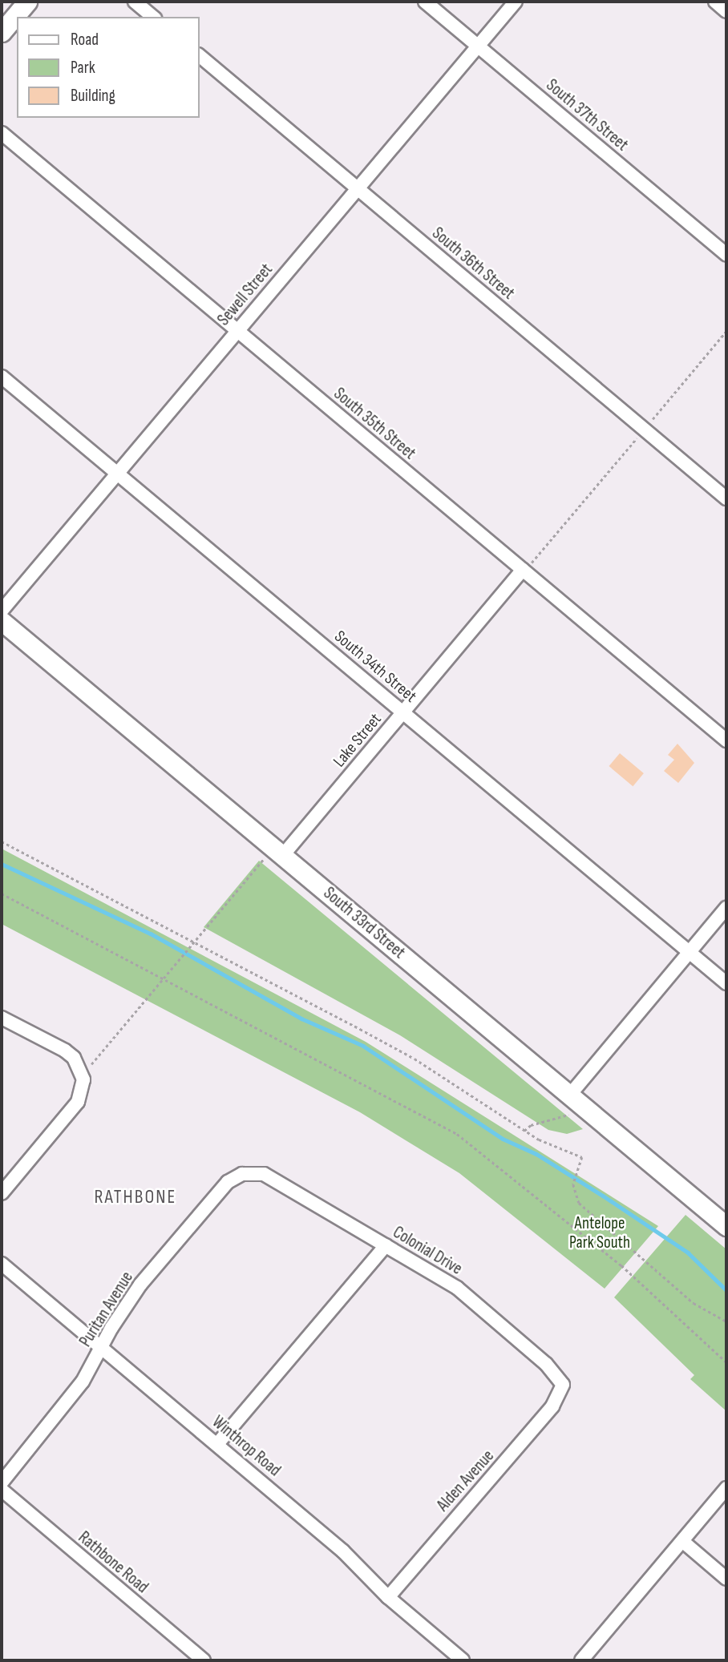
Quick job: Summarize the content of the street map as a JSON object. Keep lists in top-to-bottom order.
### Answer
{
  "streets": {
    "main road": ["South 33rd Street"],
    "street": [
      "South 37th Street",
      "South 36th Street",
      "Sewell Street",
      "South 35th Street",
      "South 34th Street",
      "Lake Street",
      "Colonial Drive",
      "Puritan Avenue",
      "Winthrop Road",
      "Alden Avenue",
      "Rathbone Road"
    ]
  },
  "crossings": [
    ["South 37th Street", "Sewell Street"],
    ["South 36th Street", "Sewell Street"],
    ["Sewell Street", "South 35th Street"],
    ["Sewell Street", "South 34th Street"],
    ["South 35th Street", "Lake Street"],
    ["South 34th Street", "Lake Street"],
    ["Lake Street", "South 33rd Street"],
    ["Colonial Drive", "Puritan Avenue"],
    ["Colonial Drive", "Alden Avenue"],
    ["Puritan Avenue", "Winthrop Road"],
    ["Winthrop Road", "Alden Avenue"]
  ],
  "districts": ["RATHBONE"],
  "parks": ["Antelope Park South"],
  "legend": ["Road", "Park", "Building"]
}
